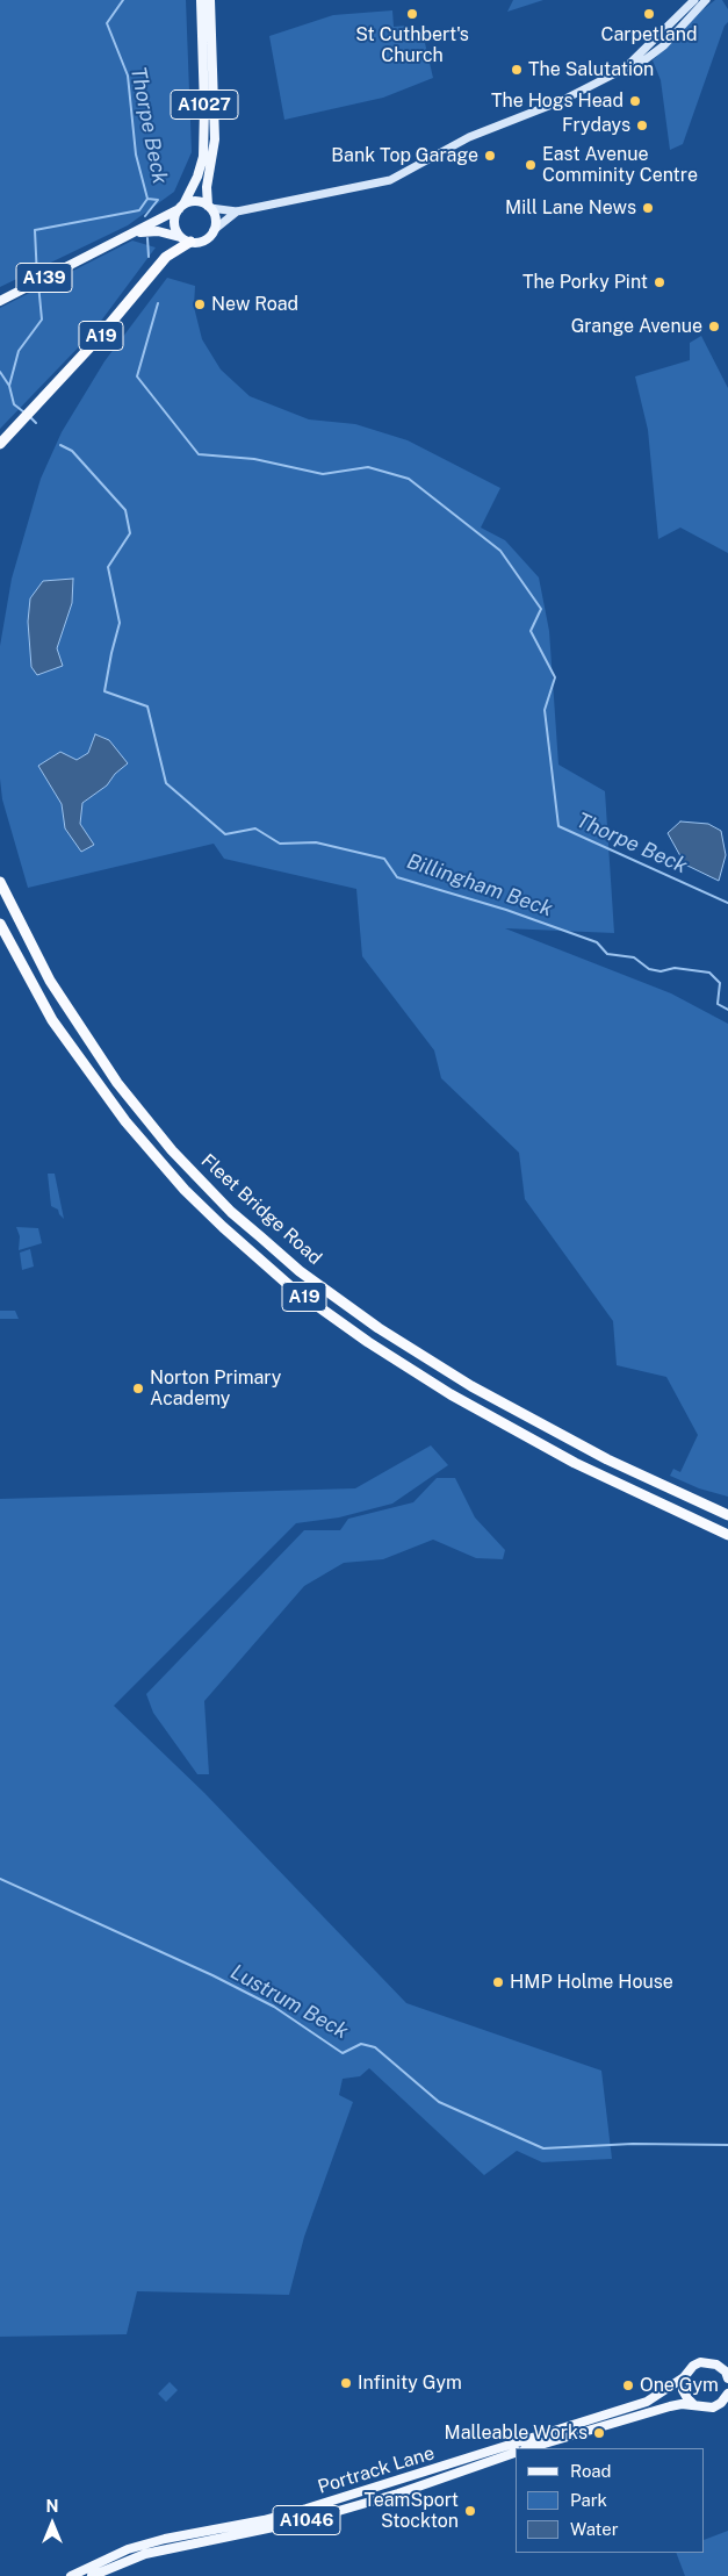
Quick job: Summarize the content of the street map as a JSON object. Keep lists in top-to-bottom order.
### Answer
{
  "streets": {
    "highway": ["A19", "Fleet Bridge Road"],
    "main road": [
      "A1027",
      "A139",
      "Portrack Lane",
      "A1046"
    ]
  },
  "crossings": [
    ["A1027", "A139"],
    ["A1027", "A19"],
    ["A139", "A19"]
  ],
  "water": ["Thorpe Beck", "Billingham Beck", "Lustrum Beck"],
  "places": [
    "St Cuthbert's Church",
    "Carpetland",
    "The Salutation",
    "The Hogs Head",
    "Frydays",
    "Bank Top Garage",
    "East Avenue Comminity Centre",
    "Mill Lane News",
    "The Porky Pint",
    "New Road",
    "Grange Avenue",
    "Norton Primary Academy",
    "HMP Holme House",
    "Infinity Gym",
    "One Gym",
    "Malleable Works",
    "TeamSport Stockton"
  ],
  "legend": ["Road", "Park", "Water"],
  "north": "top"
}
